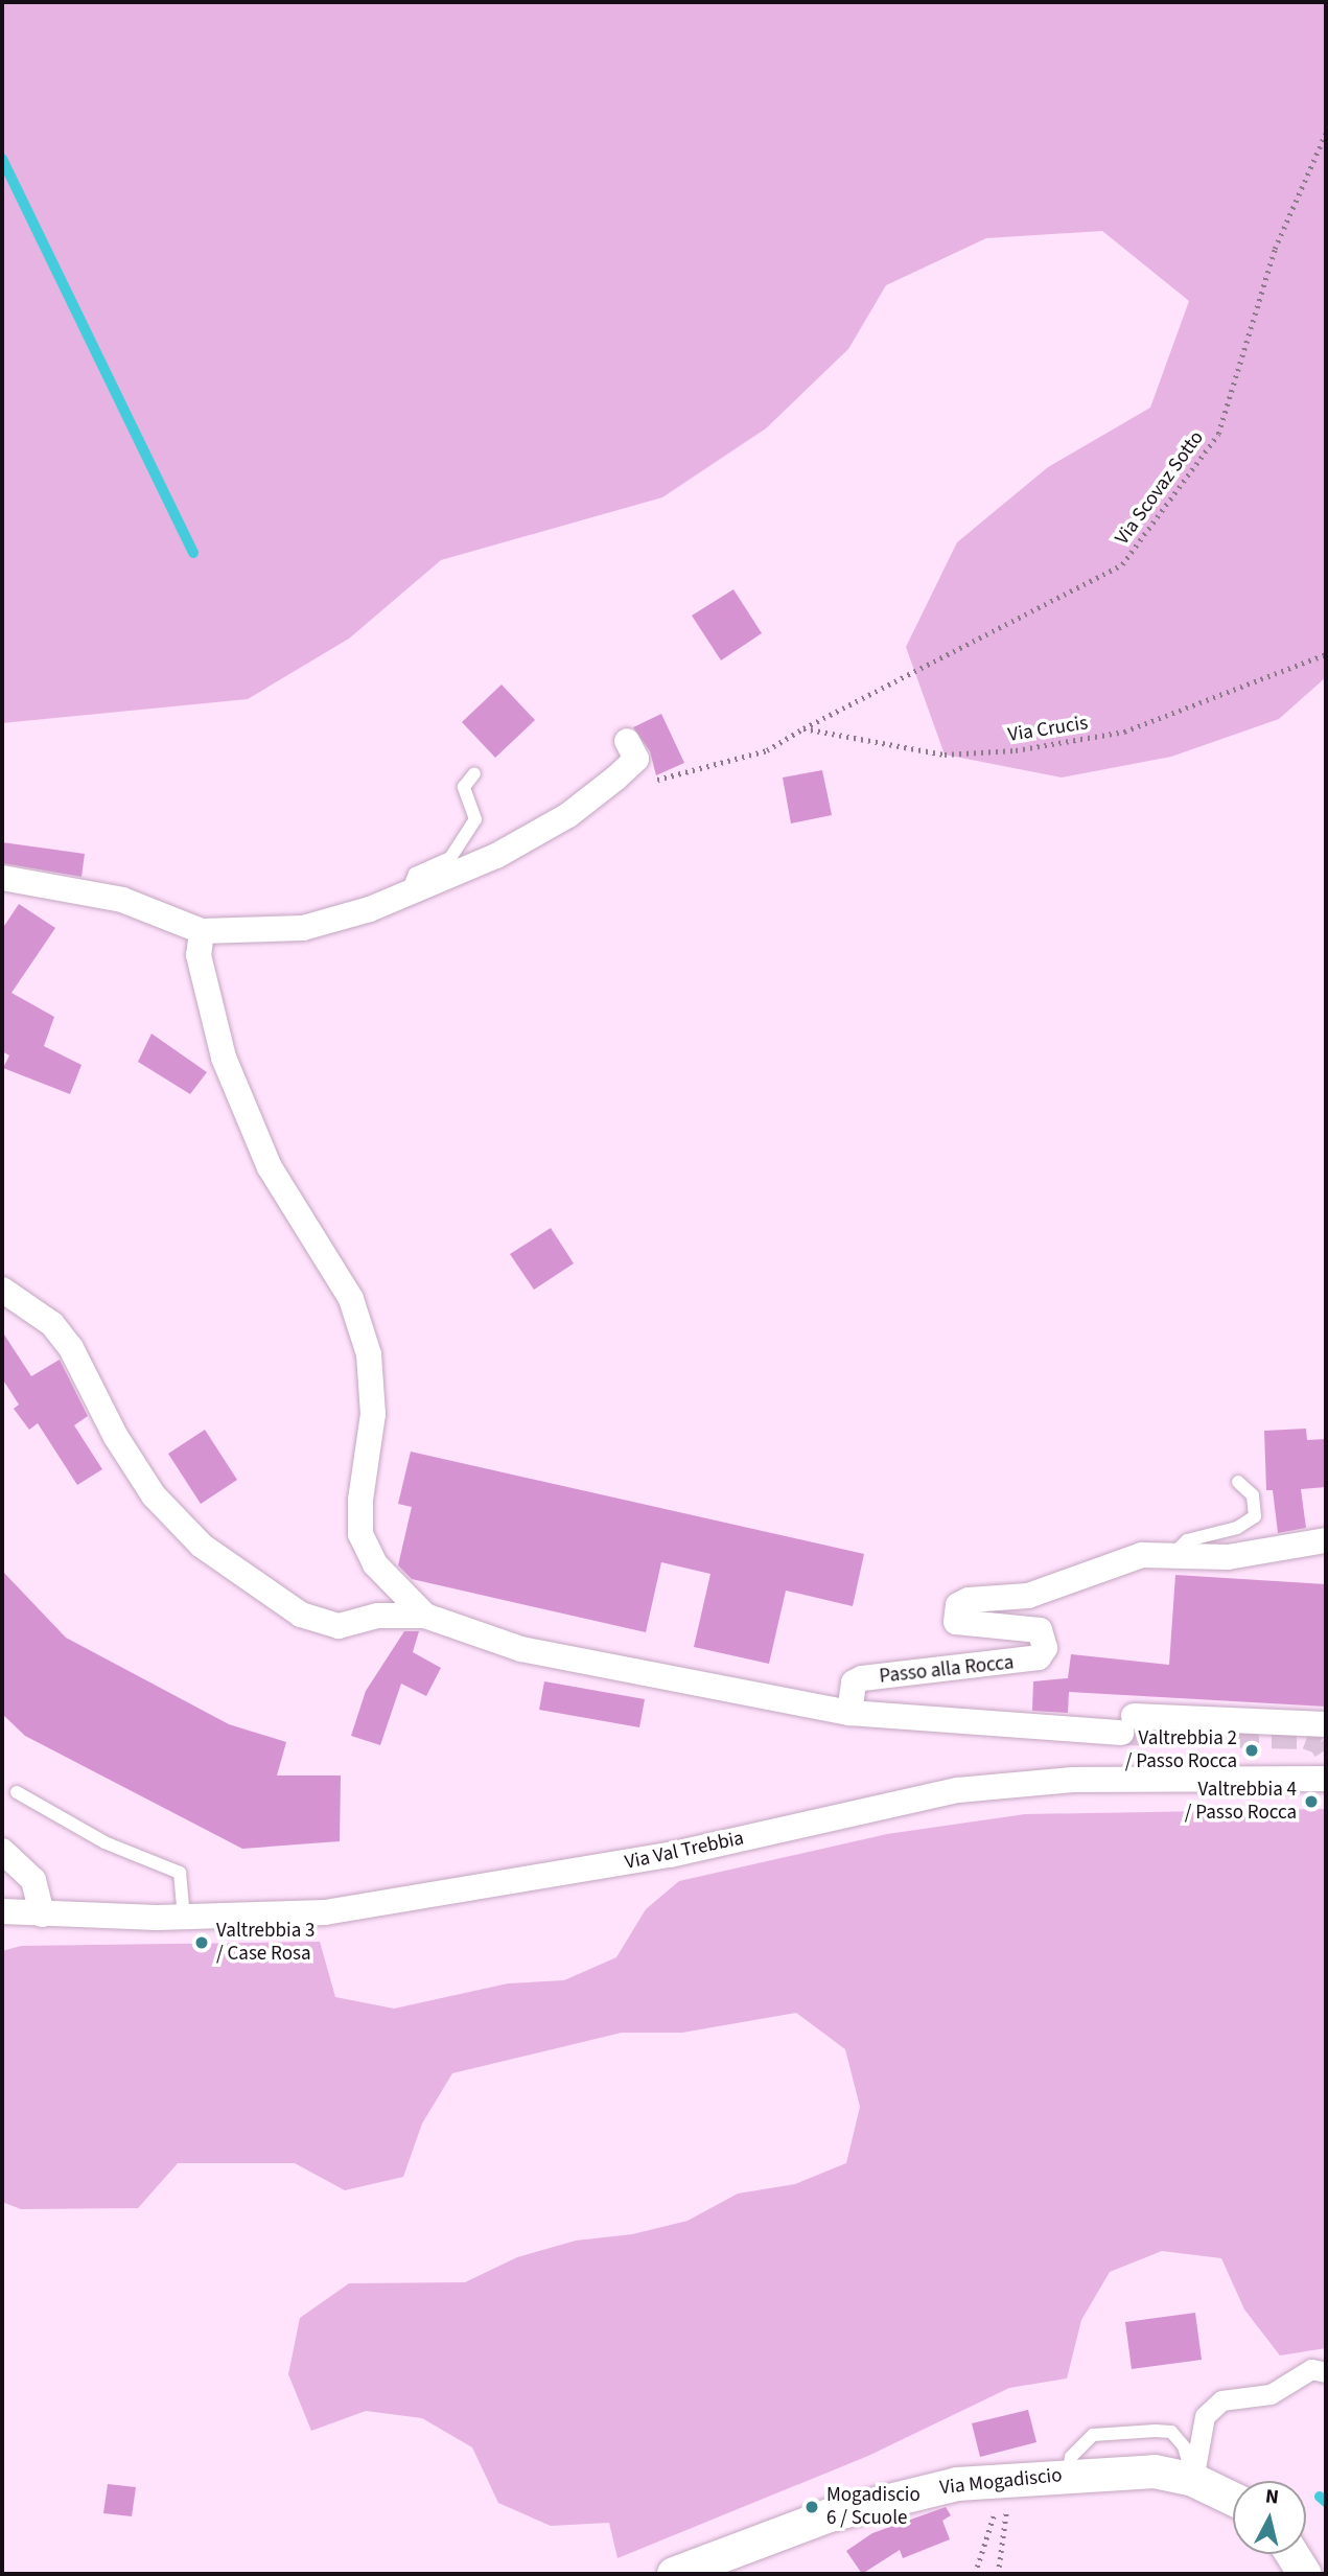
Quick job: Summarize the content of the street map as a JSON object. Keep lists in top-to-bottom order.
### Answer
{
  "streets": {
    "street": ["Passo alla Rocca", "Via Val Trebbia", "Via Mogadiscio"],
    "path": ["Via Scovaz Sotto", "Via Crucis"]
  },
  "crossings": [
    ["Via Scovaz Sotto", "Via Crucis"]
  ],
  "places": [
    "Valtrebbia 2 / Passo Rocca",
    "Valtrebbia 4 / Passo Rocca",
    "Valtrebbia 3 / Case Rosa",
    "Mogadiscio 6 / Scuole"
  ],
  "north": "top"
}
